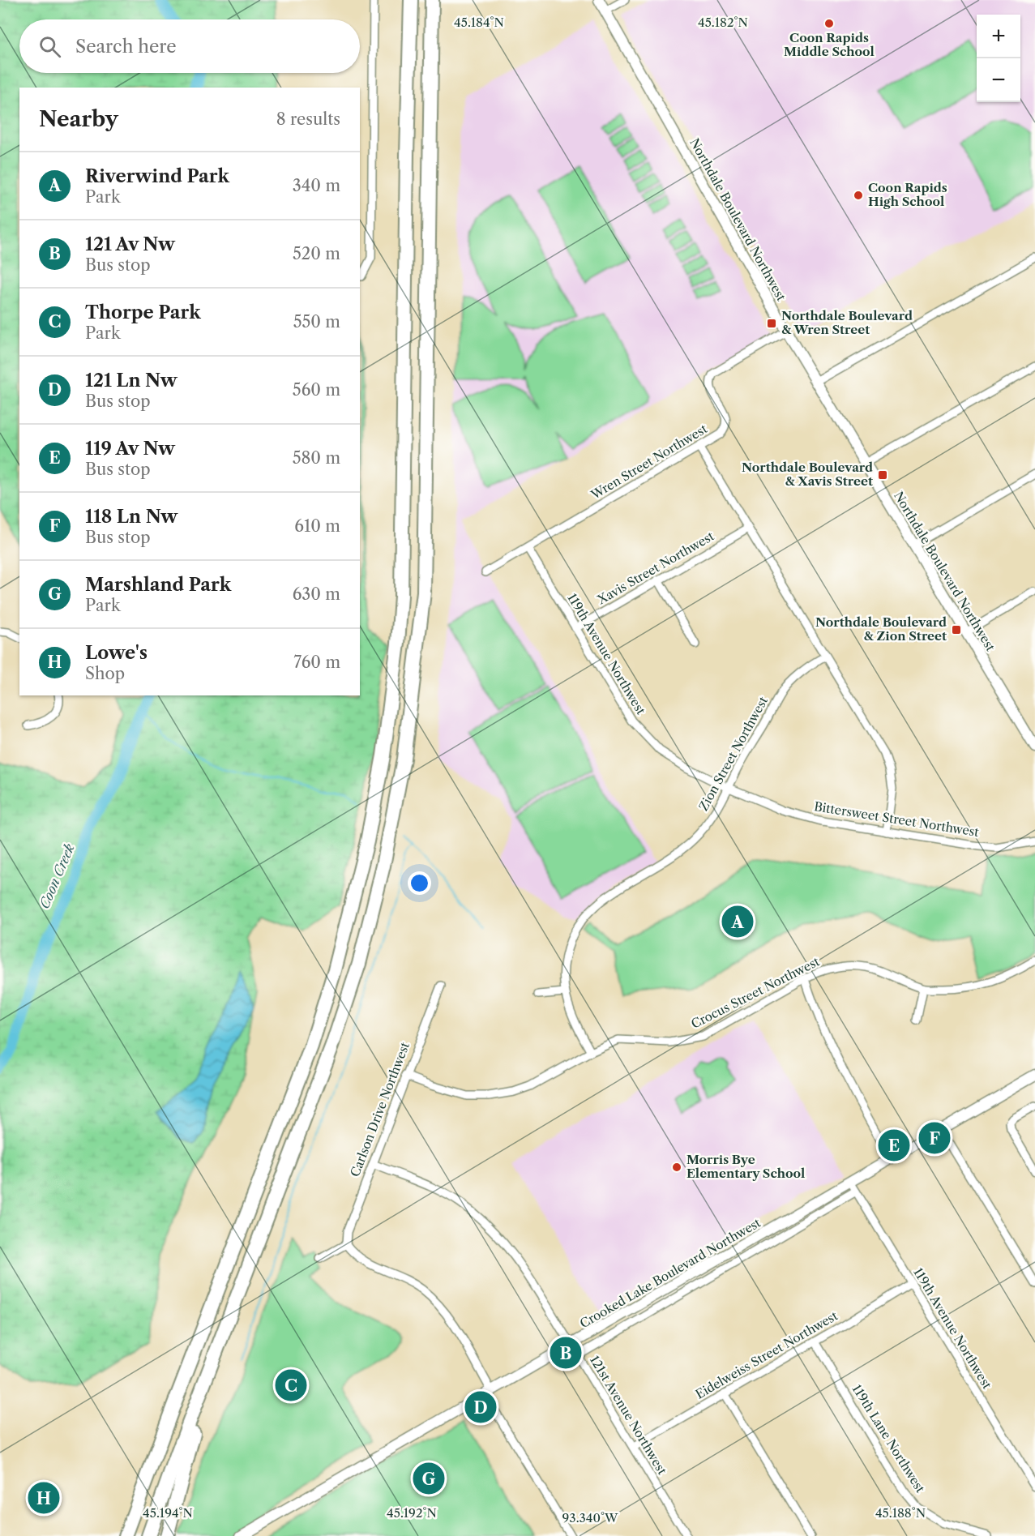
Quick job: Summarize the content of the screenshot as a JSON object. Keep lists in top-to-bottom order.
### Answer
{
  "streets": {
    "street": [
      "Northdale Boulevard Northwest",
      "Wren Street Northwest",
      "Xavis Street Northwest",
      "119th Avenue Northwest",
      "Zion Street Northwest",
      "Bittersweet Street Northwest",
      "Crocus Street Northwest",
      "Carlson Drive Northwest",
      "Crooked Lake Boulevard Northwest",
      "Eidelweiss Street Northwest",
      "121st Avenue Northwest",
      "119th Lane Northwest"
    ]
  },
  "crossings": [
    ["Northdale Boulevard Northwest", "Wren Street Northwest"],
    ["Wren Street Northwest", "119th Avenue Northwest"],
    ["Xavis Street Northwest", "119th Avenue Northwest"],
    ["119th Avenue Northwest", "Zion Street Northwest"],
    ["119th Avenue Northwest", "Bittersweet Street Northwest"],
    ["119th Avenue Northwest", "Crooked Lake Boulevard Northwest"],
    ["119th Avenue Northwest", "Eidelweiss Street Northwest"],
    ["Zion Street Northwest", "Bittersweet Street Northwest"],
    ["Zion Street Northwest", "Crocus Street Northwest"],
    ["Crocus Street Northwest", "Carlson Drive Northwest"],
    ["Carlson Drive Northwest", "121st Avenue Northwest"],
    ["Crooked Lake Boulevard Northwest", "121st Avenue Northwest"],
    ["Eidelweiss Street Northwest", "121st Avenue Northwest"],
    ["Eidelweiss Street Northwest", "119th Lane Northwest"]
  ],
  "water": ["Coon Creek"],
  "places": {
    "other": ["Coon Rapids Middle School", "Coon Rapids High School", "Morris Bye Elementary School"],
    "transit": ["Northdale Boulevard & Wren Street", "Northdale Boulevard & Xavis Street", "Northdale Boulevard & Zion Street"]
  },
  "page": {
    "map_buttons": ["+", "−"],
    "search": "Search here",
    "heading": ["Nearby", "8 results"],
    "list": [
      {
        "mark": "A",
        "name": "Riverwind Park",
        "note": "Park",
        "value": "340 m"
      },
      {
        "mark": "B",
        "name": "121 Av Nw",
        "note": "Bus stop",
        "value": "520 m"
      },
      {
        "mark": "C",
        "name": "Thorpe Park",
        "note": "Park",
        "value": "550 m"
      },
      {
        "mark": "D",
        "name": "121 Ln Nw",
        "note": "Bus stop",
        "value": "560 m"
      },
      {
        "mark": "E",
        "name": "119 Av Nw",
        "note": "Bus stop",
        "value": "580 m"
      },
      {
        "mark": "F",
        "name": "118 Ln Nw",
        "note": "Bus stop",
        "value": "610 m"
      },
      {
        "mark": "G",
        "name": "Marshland Park",
        "note": "Park",
        "value": "630 m"
      },
      {
        "mark": "H",
        "name": "Lowe's",
        "note": "Shop",
        "value": "760 m"
      }
    ],
    "pins": [
      "A",
      "F",
      "E",
      "B",
      "C",
      "D",
      "G",
      "H"
    ]
  },
  "coordinates": [
    "45.184°N",
    "45.182°N",
    "45.194°N",
    "45.192°N",
    "45.188°N",
    "93.340°W"
  ]
}
